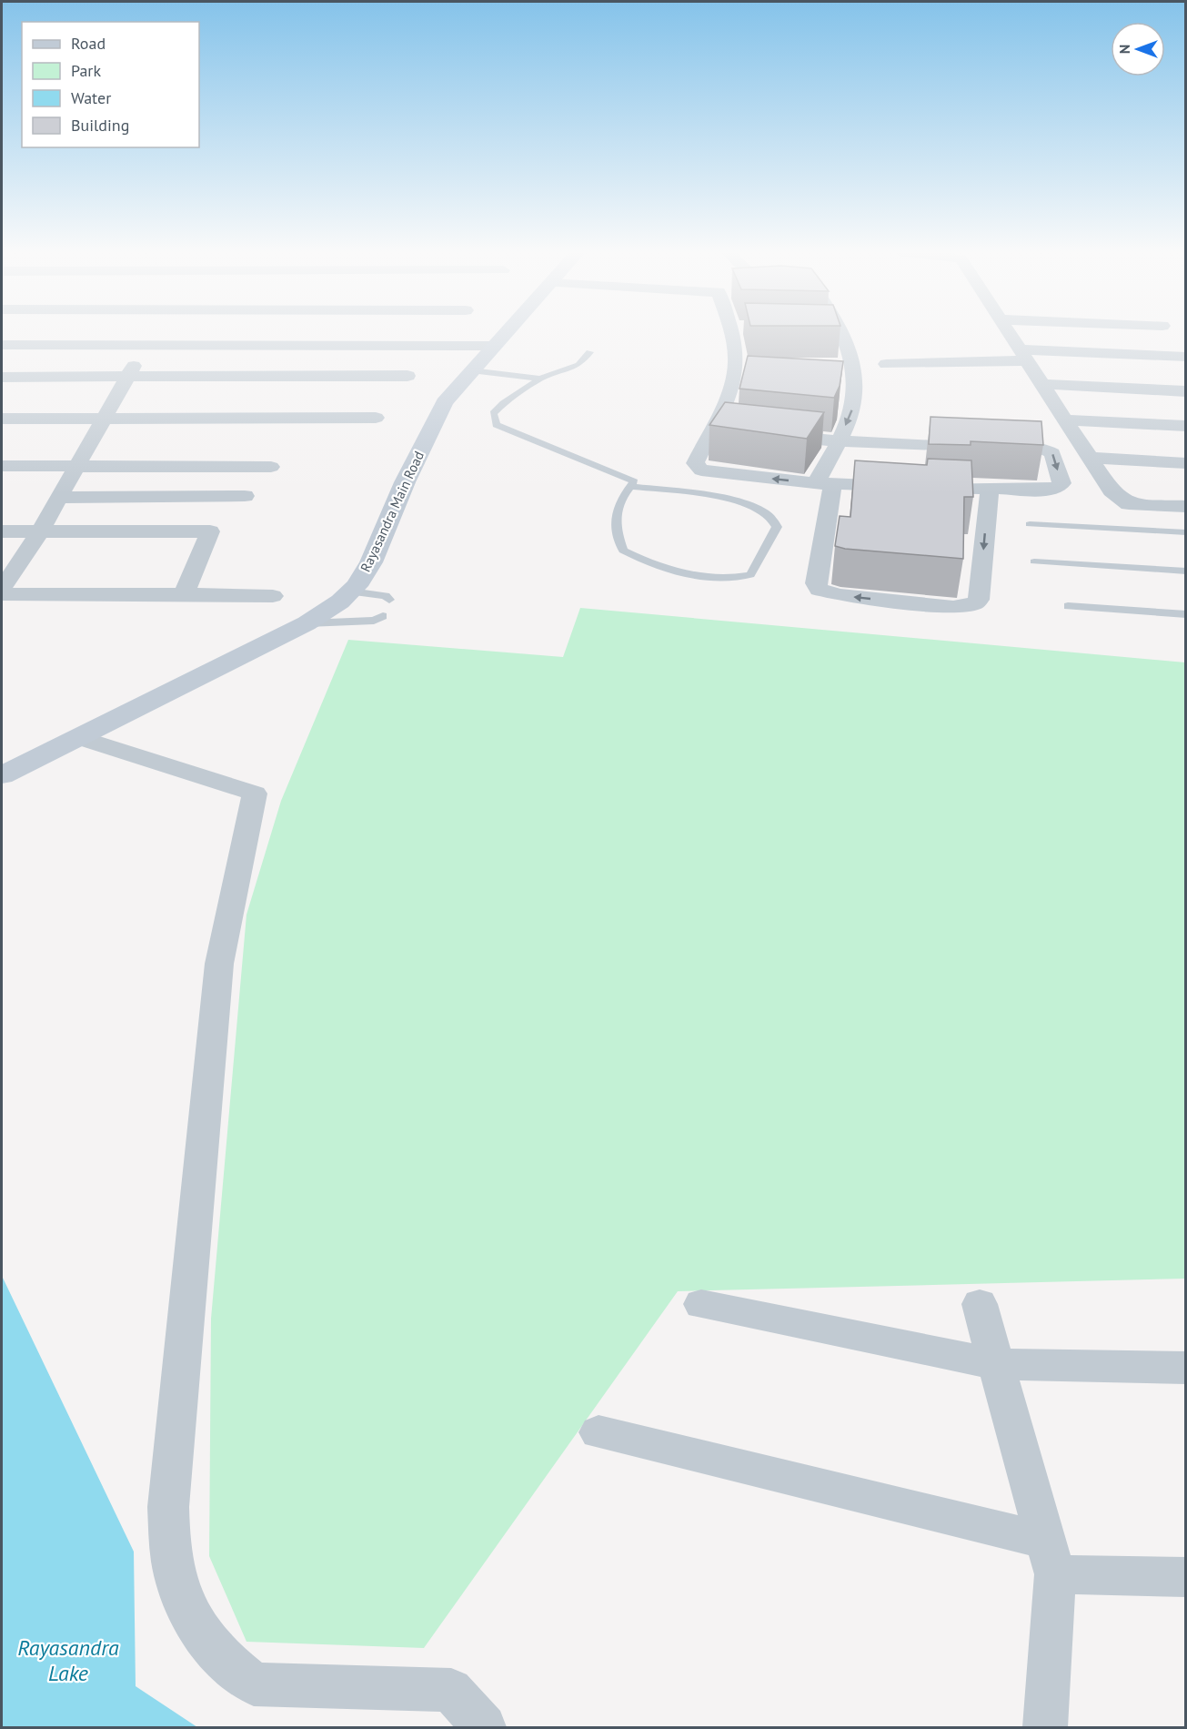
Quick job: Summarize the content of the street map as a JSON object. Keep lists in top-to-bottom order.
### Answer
{
  "streets": {
    "street": ["Rayasandra Main Road"]
  },
  "water": ["Rayasandra Lake"],
  "legend": [
    "Road",
    "Park",
    "Water",
    "Building"
  ],
  "north": "left"
}
